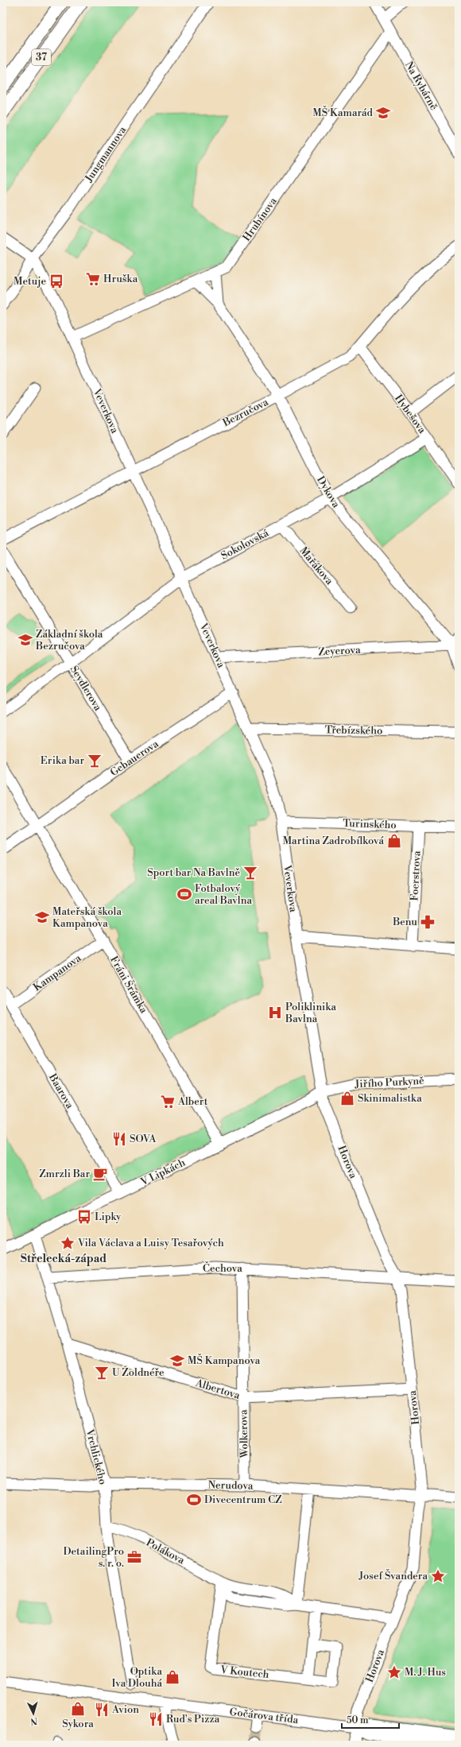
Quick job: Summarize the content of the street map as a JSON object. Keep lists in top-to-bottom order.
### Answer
{
  "streets": {
    "main road": ["37"],
    "street": [
      "Na Rybárně",
      "Jungmannova",
      "Hrubínova",
      "Veverkova",
      "Bezručova",
      "Hybešova",
      "Dykova",
      "Sokolovská",
      "Mařákova",
      "Zeyerova",
      "Seydlerova",
      "Třebízského",
      "Gebauerova",
      "Turinského",
      "Foerstrova",
      "Kampanova",
      "Fráni Šrámka",
      "Jiřího Purkyně",
      "Baarova",
      "Horova",
      "V Lipkách",
      "Čechova",
      "Albertova",
      "Wolkerova",
      "Vrchlického",
      "Nerudova",
      "Polákova",
      "V Koutech",
      "Gočárova třída"
    ]
  },
  "crossings": [
    ["Na Rybárně", "Hrubínova"],
    ["Jungmannova", "Veverkova"],
    ["Hrubínova", "Veverkova"],
    ["Hrubínova", "Dykova"],
    ["Veverkova", "Bezručova"],
    ["Veverkova", "Sokolovská"],
    ["Veverkova", "Zeyerova"],
    ["Veverkova", "Třebízského"],
    ["Veverkova", "Gebauerova"],
    ["Veverkova", "Turinského"],
    ["Veverkova", "Jiřího Purkyně"],
    ["Veverkova", "Horova"],
    ["Veverkova", "V Lipkách"],
    ["Bezručova", "Hybešova"],
    ["Bezručova", "Dykova"],
    ["Hybešova", "Sokolovská"],
    ["Dykova", "Sokolovská"],
    ["Dykova", "Zeyerova"],
    ["Sokolovská", "Mařákova"],
    ["Sokolovská", "Seydlerova"],
    ["Seydlerova", "Gebauerova"],
    ["Gebauerova", "Fráni Šrámka"],
    ["Turinského", "Foerstrova"],
    ["Kampanova", "Fráni Šrámka"],
    ["Kampanova", "Baarova"],
    ["Fráni Šrámka", "V Lipkách"],
    ["Jiřího Purkyně", "Horova"],
    ["Jiřího Purkyně", "V Lipkách"],
    ["Baarova", "V Lipkách"],
    ["Horova", "V Lipkách"],
    ["Horova", "Čechova"],
    ["Horova", "Albertova"],
    ["Horova", "Nerudova"],
    ["Horova", "Gočárova třída"],
    ["V Lipkách", "Vrchlického"],
    ["Čechova", "Wolkerova"],
    ["Čechova", "Vrchlického"],
    ["Albertova", "Wolkerova"],
    ["Albertova", "Vrchlického"],
    ["Wolkerova", "Nerudova"],
    ["Vrchlického", "Nerudova"],
    ["Vrchlického", "Polákova"],
    ["Polákova", "V Koutech"]
  ],
  "districts": ["Střelecká-západ"],
  "places": {
    "school or university": [
      "MŠ Kamarád",
      "Základní škola Bezručova",
      "Mateřská škola Kampanova",
      "MŠ Kampanova"
    ],
    "supermarket": ["Hruška", "Albert"],
    "bus stop": ["Metuje", "Lipky"],
    "bar": ["Erika bar", "Sport bar Na Bavlně", "U Žoldnéře"],
    "shop": [
      "Martina Zadrobílková",
      "Skinimalistka",
      "Optika Iva Dlouhá",
      "Sykora"
    ],
    "sports": ["Fotbalový areal Bavlna", "Divecentrum CZ"],
    "pharmacy": ["Benu"],
    "hospital": ["Poliklinika Bavlna"],
    "restaurant": ["SOVA", "Avion", "Rud's Pizza"],
    "cafe": ["Zmrzli Bar"],
    "place": ["Vila Václava a Luisy Tesařových", "Josef Švandera", "M. J. Hus"],
    "office": ["DetailingPro s. r. o."]
  },
  "scale_bar": "50 m",
  "north": "bottom"
}
